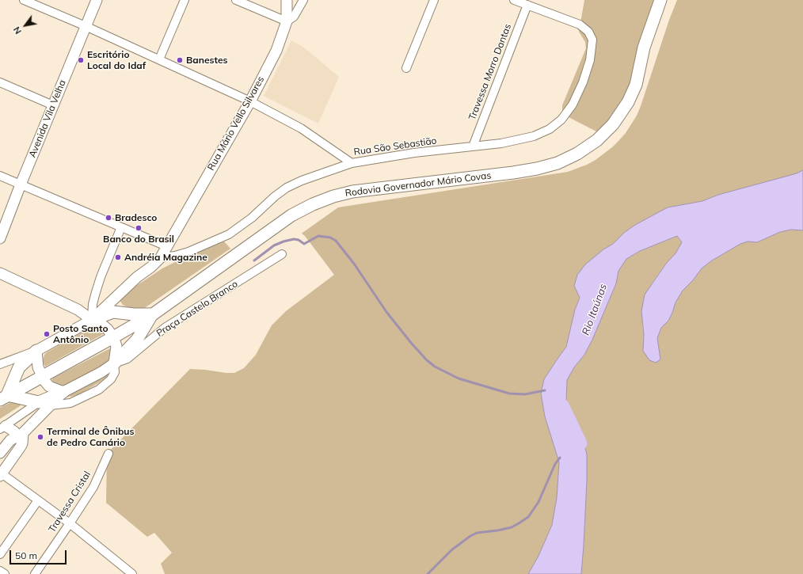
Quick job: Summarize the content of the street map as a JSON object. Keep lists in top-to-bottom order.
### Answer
{
  "streets": {
    "highway": ["Rodovia Governador Mário Covas"],
    "main road": ["Avenida Vila Velha", "Rua Mário Vello Silvares", "Praça Castelo Branco"],
    "street": ["Travessa Morro Dantas", "Rua São Sebastião", "Travessa Cristal"]
  },
  "crossings": [
    ["Travessa Morro Dantas", "Rua São Sebastião"],
    ["Rua Mário Vello Silvares", "Rua São Sebastião"]
  ],
  "water": ["Rio Itaúnas"],
  "places": [
    "Escritório Local do Idaf",
    "Banestes",
    "Bradesco",
    "Banco do Brasil",
    "Andréia Magazine",
    "Posto Santo Antônio",
    "Terminal de Ônibus de Pedro Canário"
  ],
  "scale_bar": "50 m",
  "north": "bottom left"
}
